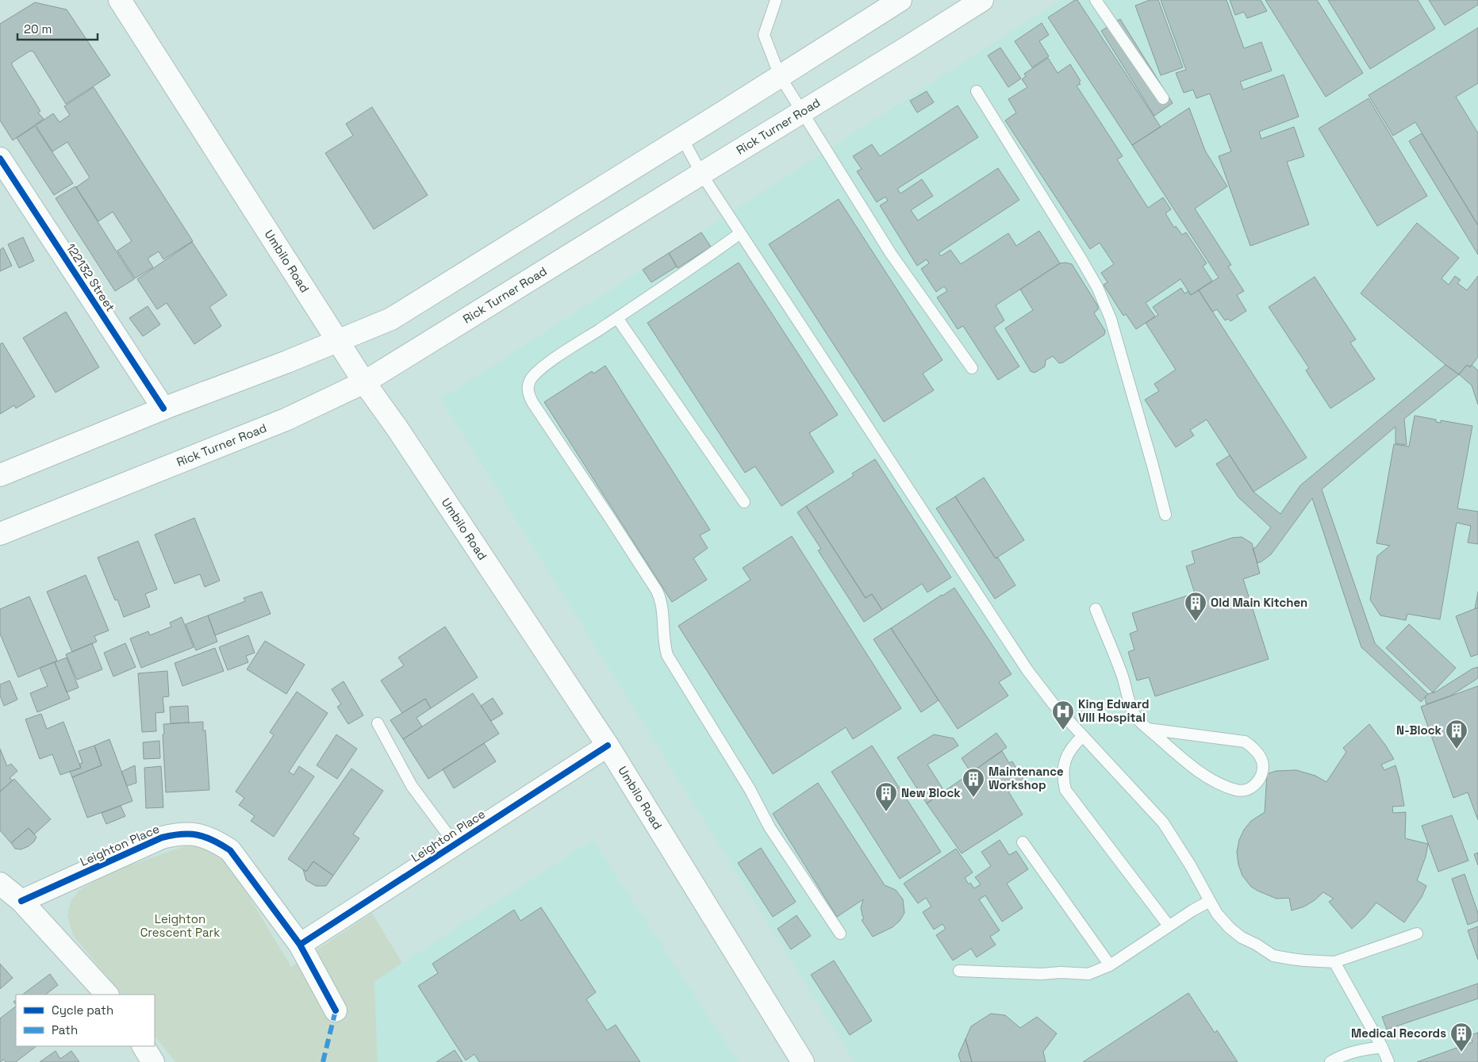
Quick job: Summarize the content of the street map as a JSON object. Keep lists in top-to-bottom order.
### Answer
{
  "streets": {
    "main road": [
      "Rick Turner Road",
      "Umbilo Road",
      "122132 Street",
      "Leighton Place"
    ]
  },
  "crossings": [
    ["Rick Turner Road", "Umbilo Road"],
    ["Umbilo Road", "Leighton Place"]
  ],
  "parks": ["Leighton Crescent Park"],
  "places": {
    "building": [
      "Old Main Kitchen",
      "N-Block",
      "Maintenance Workshop",
      "New Block",
      "Medical Records"
    ],
    "hospital": ["King Edward VIII Hospital"]
  },
  "legend": ["Cycle path", "Path"],
  "scale_bar": "20 m"
}
